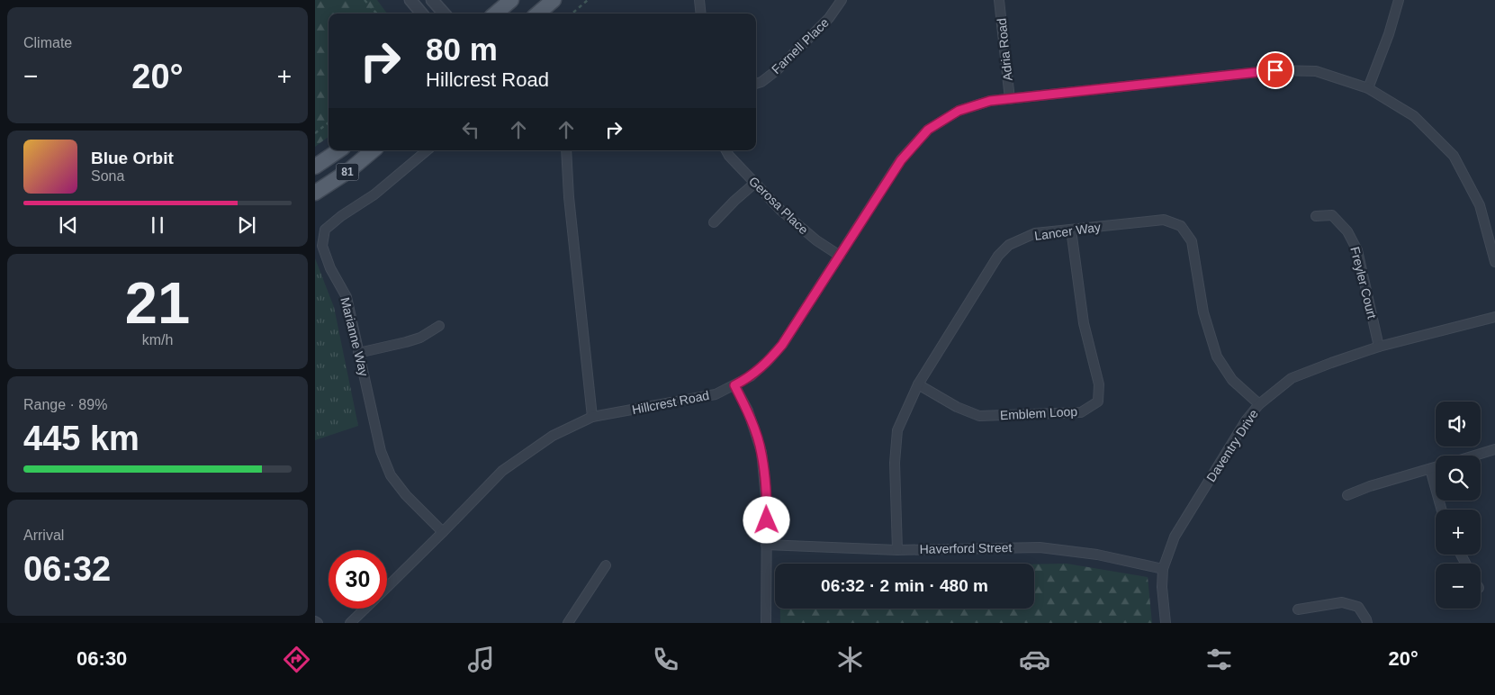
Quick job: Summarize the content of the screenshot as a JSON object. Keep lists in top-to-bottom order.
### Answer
{
  "streets": {
    "main road": ["81"],
    "street": [
      "Farnell Place",
      "Adria Road",
      "Gerosa Place",
      "Lancer Way",
      "Freyler Court",
      "Marianne Way",
      "Hillcrest Road",
      "Emblem Loop",
      "Daventry Drive",
      "Haverford Street"
    ]
  },
  "crossings": [
    ["Adria Road", "Hillcrest Road"],
    ["Gerosa Place", "Hillcrest Road"],
    ["Lancer Way", "Emblem Loop"],
    ["Lancer Way", "Daventry Drive"],
    ["Lancer Way", "Haverford Street"],
    ["Freyler Court", "Daventry Drive"],
    ["Marianne Way", "Hillcrest Road"],
    ["Daventry Drive", "Haverford Street"]
  ],
  "page": {
    "tile": [
      "Climate",
      ["21", "km/h"],
      ["Range · 89%", "445 km"],
      ["Arrival", "06:32"]
    ],
    "turn": ["80 m", "Hillcrest Road"],
    "heat": ["−", "20°", "+"],
    "song": ["Blue Orbit", "Sona"],
    "map_buttons": ["+", "−"],
    "limit": "30",
    "trip": "06:32 · 2 min · 480 m",
    "tabs": ["06:30", "20°"]
  }
}
